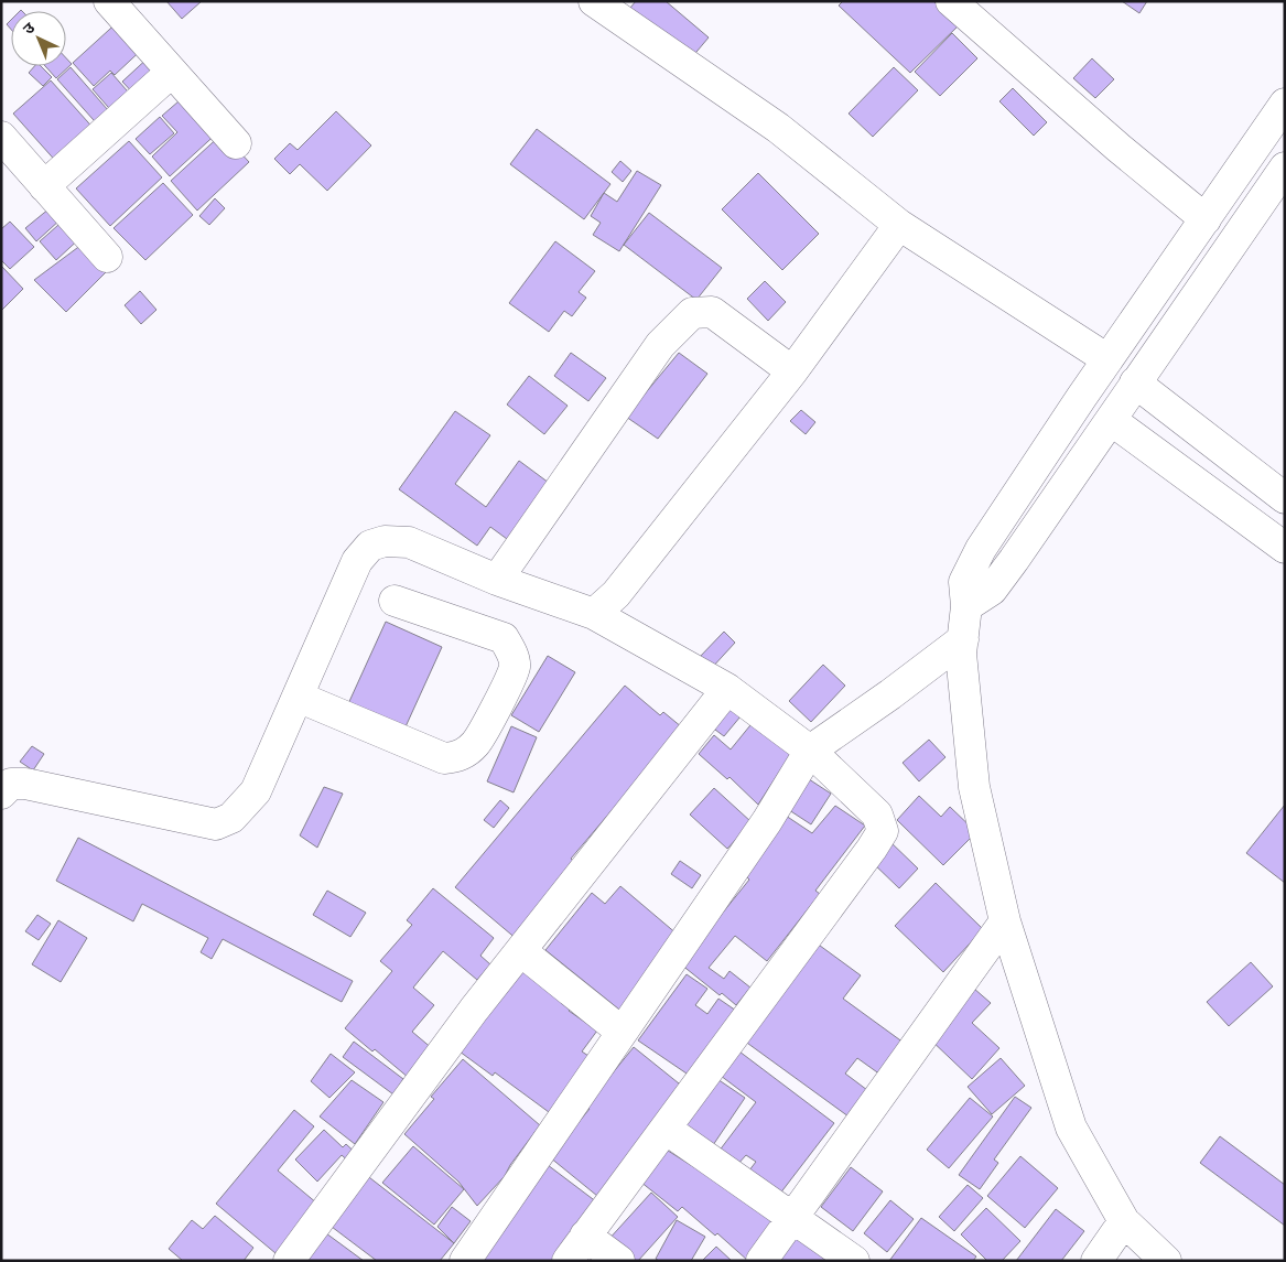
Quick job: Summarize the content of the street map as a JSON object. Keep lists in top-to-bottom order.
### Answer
{
  "north": "top left"
}
